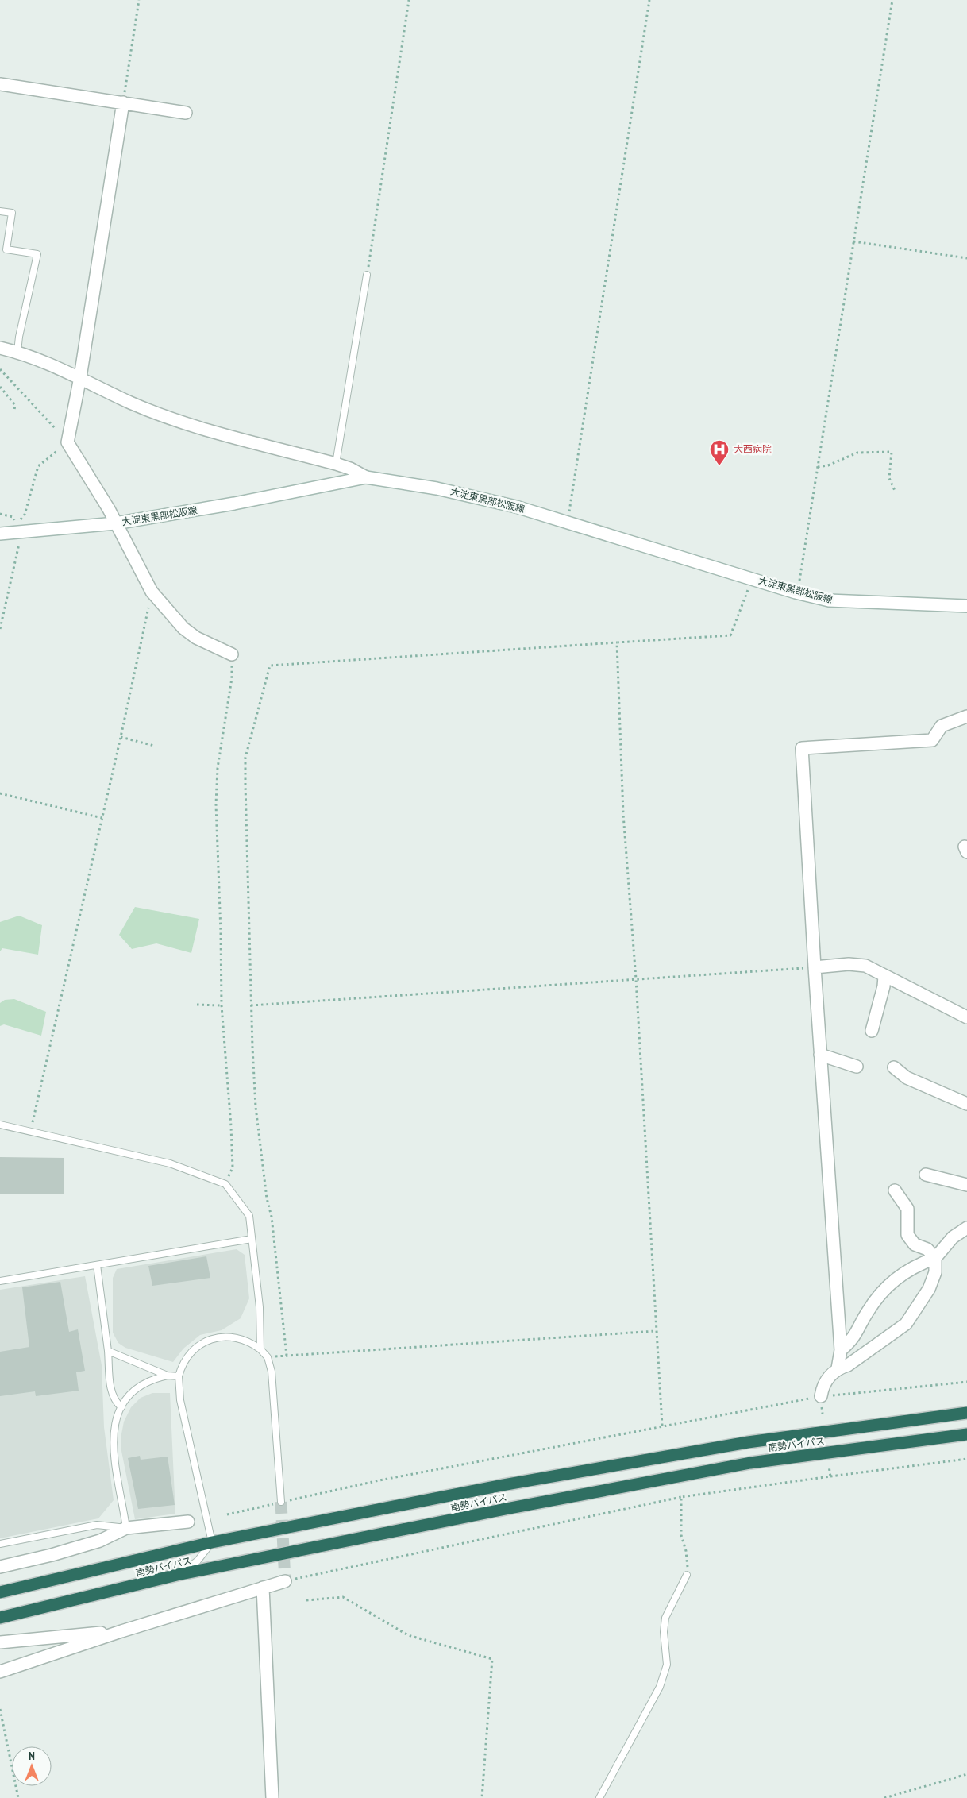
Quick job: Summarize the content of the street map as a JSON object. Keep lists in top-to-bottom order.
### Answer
{
  "streets": {
    "highway": ["南勢バイパス"],
    "street": ["大淀東黒部松阪線"]
  },
  "places": {
    "hospital": ["大西病院"]
  },
  "north": "top"
}
